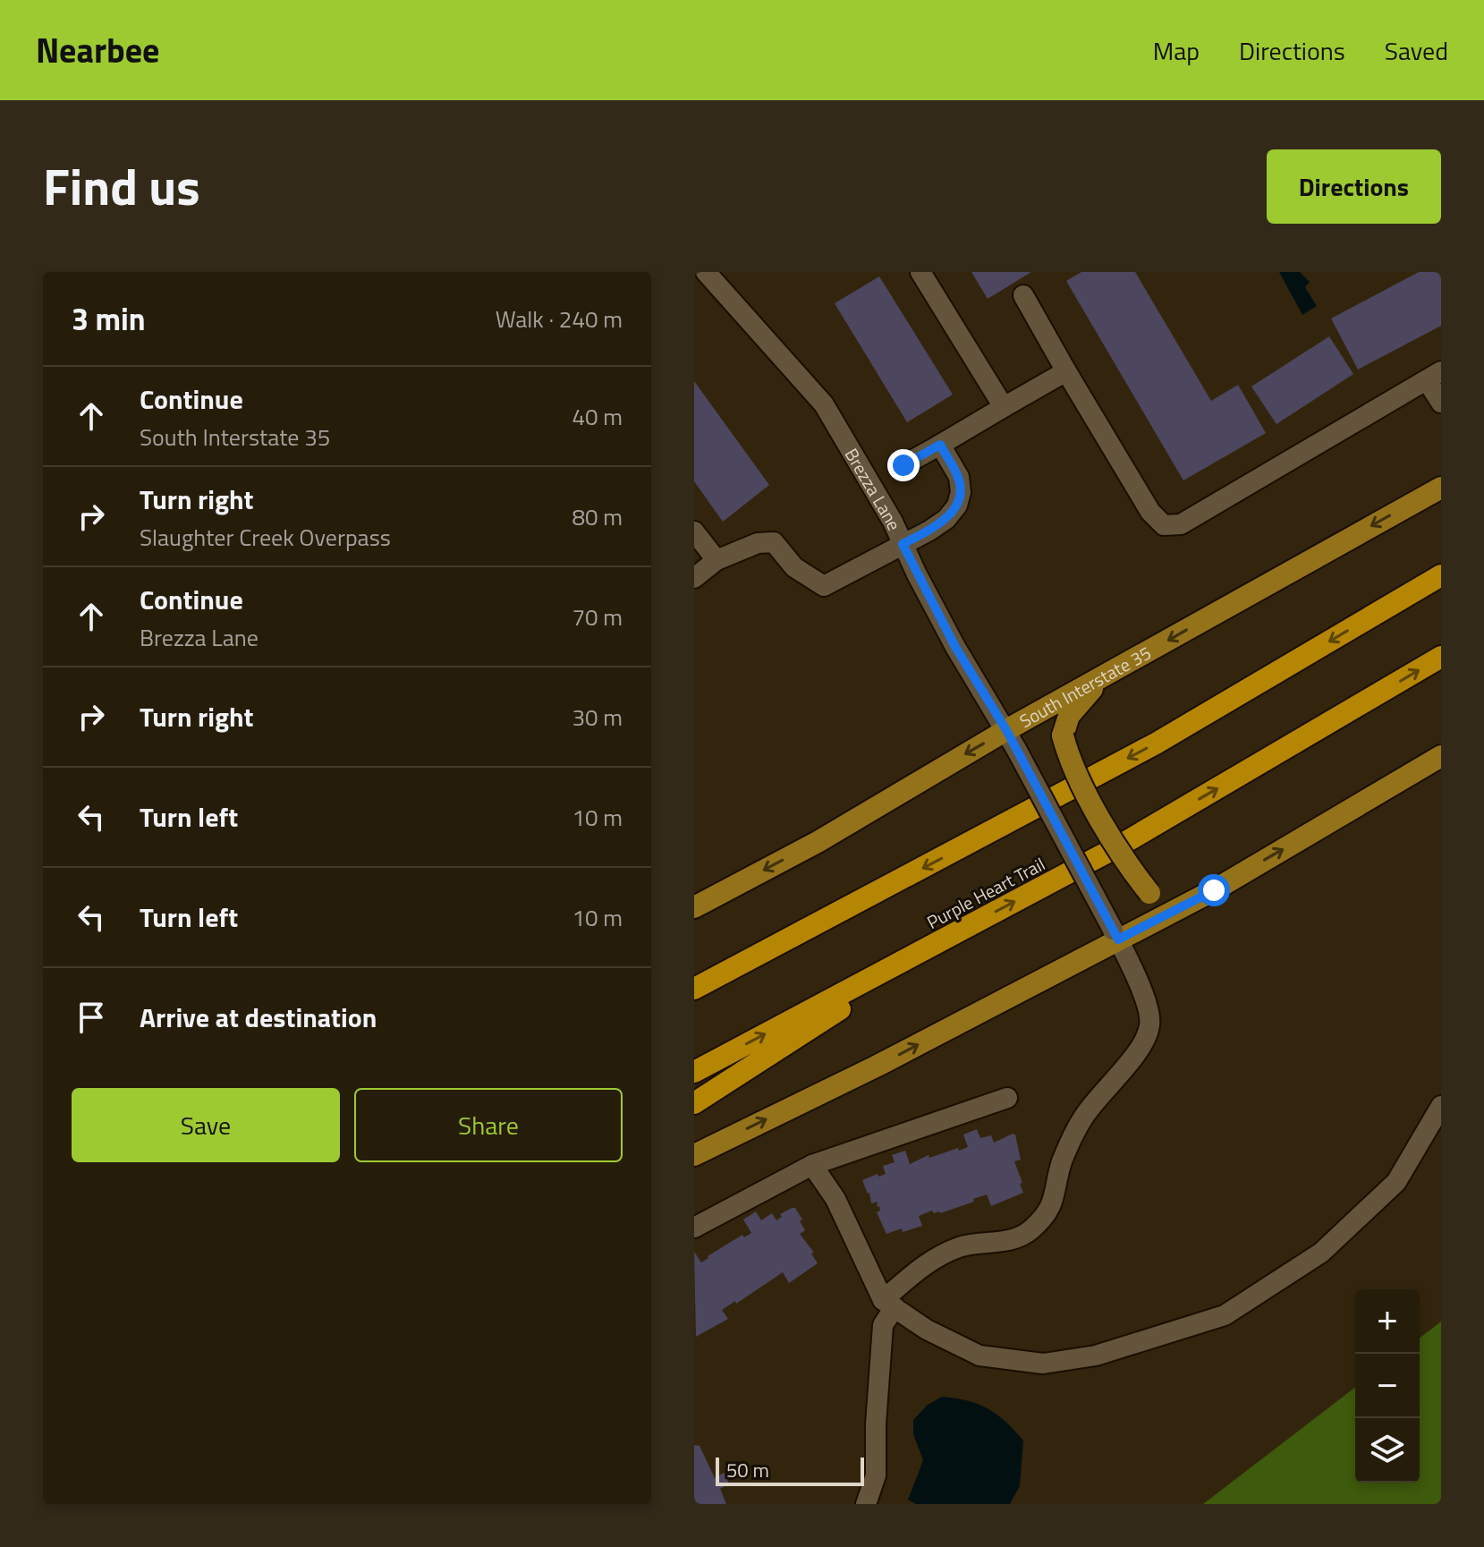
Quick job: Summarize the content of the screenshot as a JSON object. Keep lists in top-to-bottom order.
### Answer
{
  "streets": {
    "highway": ["Purple Heart Trail"],
    "main road": ["South Interstate 35"],
    "street": ["Brezza Lane"]
  },
  "crossings": [
    ["Brezza Lane", "South Interstate 35"]
  ],
  "one_way": ["South Interstate 35"],
  "scale_bar": "50 m",
  "page": {
    "header": "Nearbee",
    "nav": ["Map", "Directions", "Saved"],
    "title": "Find us",
    "buttons": [
      "Directions",
      ["Save", "Share"]
    ],
    "heading": ["3 min", "Walk · 240 m"],
    "list": [
      ["Continue", "South Interstate 35", "40 m"],
      ["Turn right", "Slaughter Creek Overpass", "80 m"],
      ["Continue", "Brezza Lane", "70 m"],
      ["Turn right", "30 m"],
      ["Turn left", "10 m"],
      ["Turn left", "10 m"],
      "Arrive at destination"
    ],
    "map_buttons": ["+", "−"],
    "scale": "50 m"
  }
}
